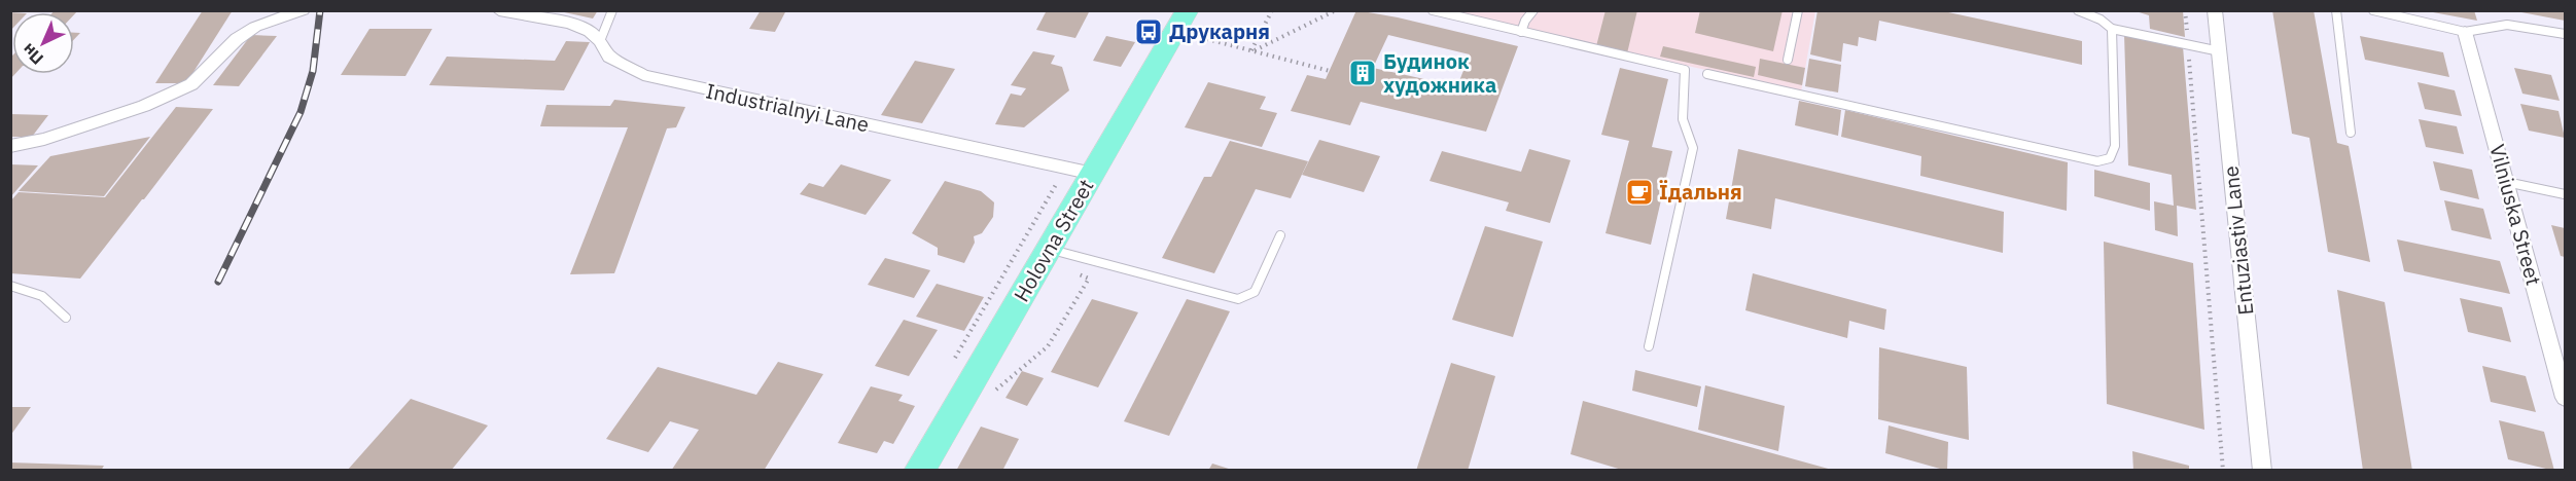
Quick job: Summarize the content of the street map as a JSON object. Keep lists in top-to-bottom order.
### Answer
{
  "streets": {
    "main road": ["Holovna Street"],
    "street": ["Industrialnyi Lane", "Vilniuska Street", "Entuziastiv Lane"]
  },
  "crossings": [
    ["Industrialnyi Lane", "Holovna Street"]
  ],
  "places": {
    "bus stop": ["Друкарня"],
    "building": ["Будинок художника"],
    "cafe": ["Їдальня"]
  },
  "north": "bottom left"
}
